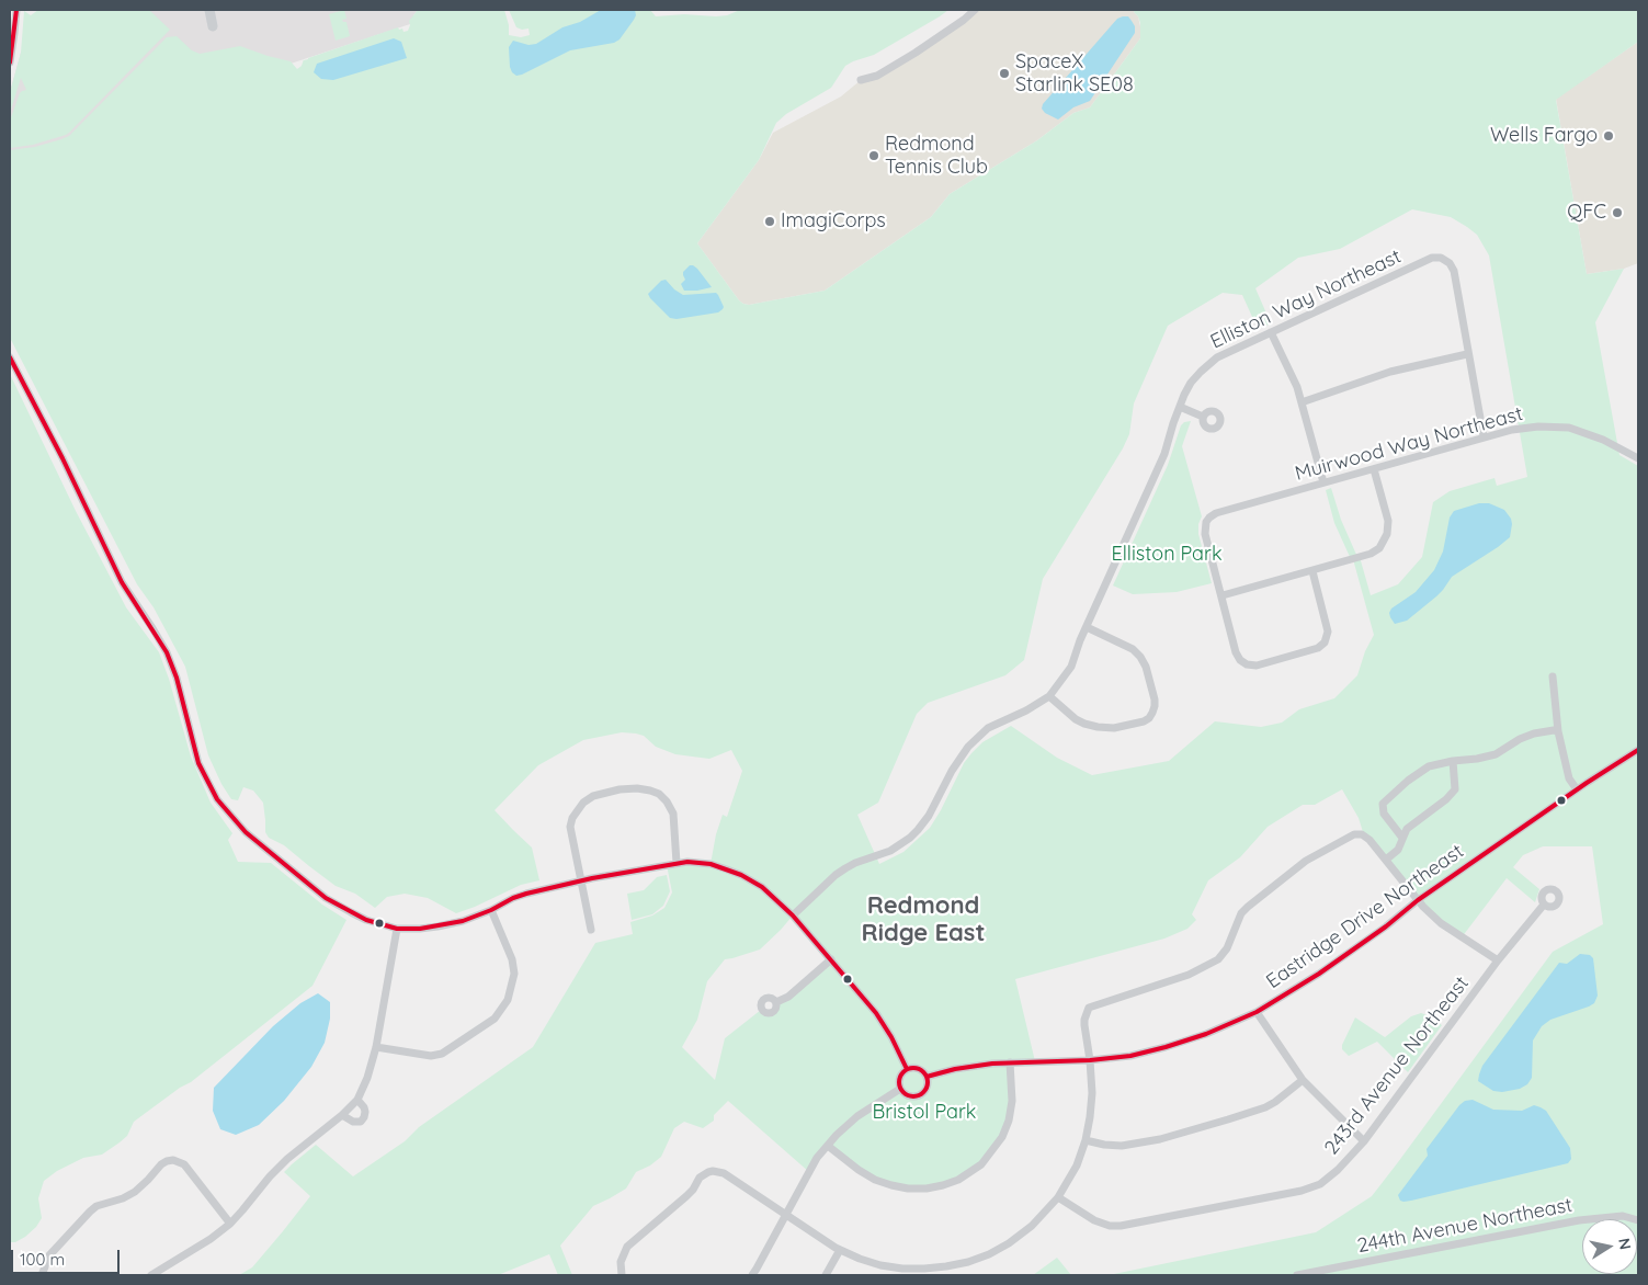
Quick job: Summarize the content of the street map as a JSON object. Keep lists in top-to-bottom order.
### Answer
{
  "streets": {
    "street": [
      "Elliston Way Northeast",
      "Muirwood Way Northeast",
      "Eastridge Drive Northeast",
      "243rd Avenue Northeast",
      "244th Avenue Northeast"
    ]
  },
  "districts": ["Redmond Ridge East"],
  "parks": ["Elliston Park", "Bristol Park"],
  "places": [
    "SpaceX Starlink SE08",
    "Wells Fargo",
    "Redmond Tennis Club",
    "QFC",
    "ImagiCorps"
  ],
  "scale_bar": "100 m",
  "north": "right"
}
